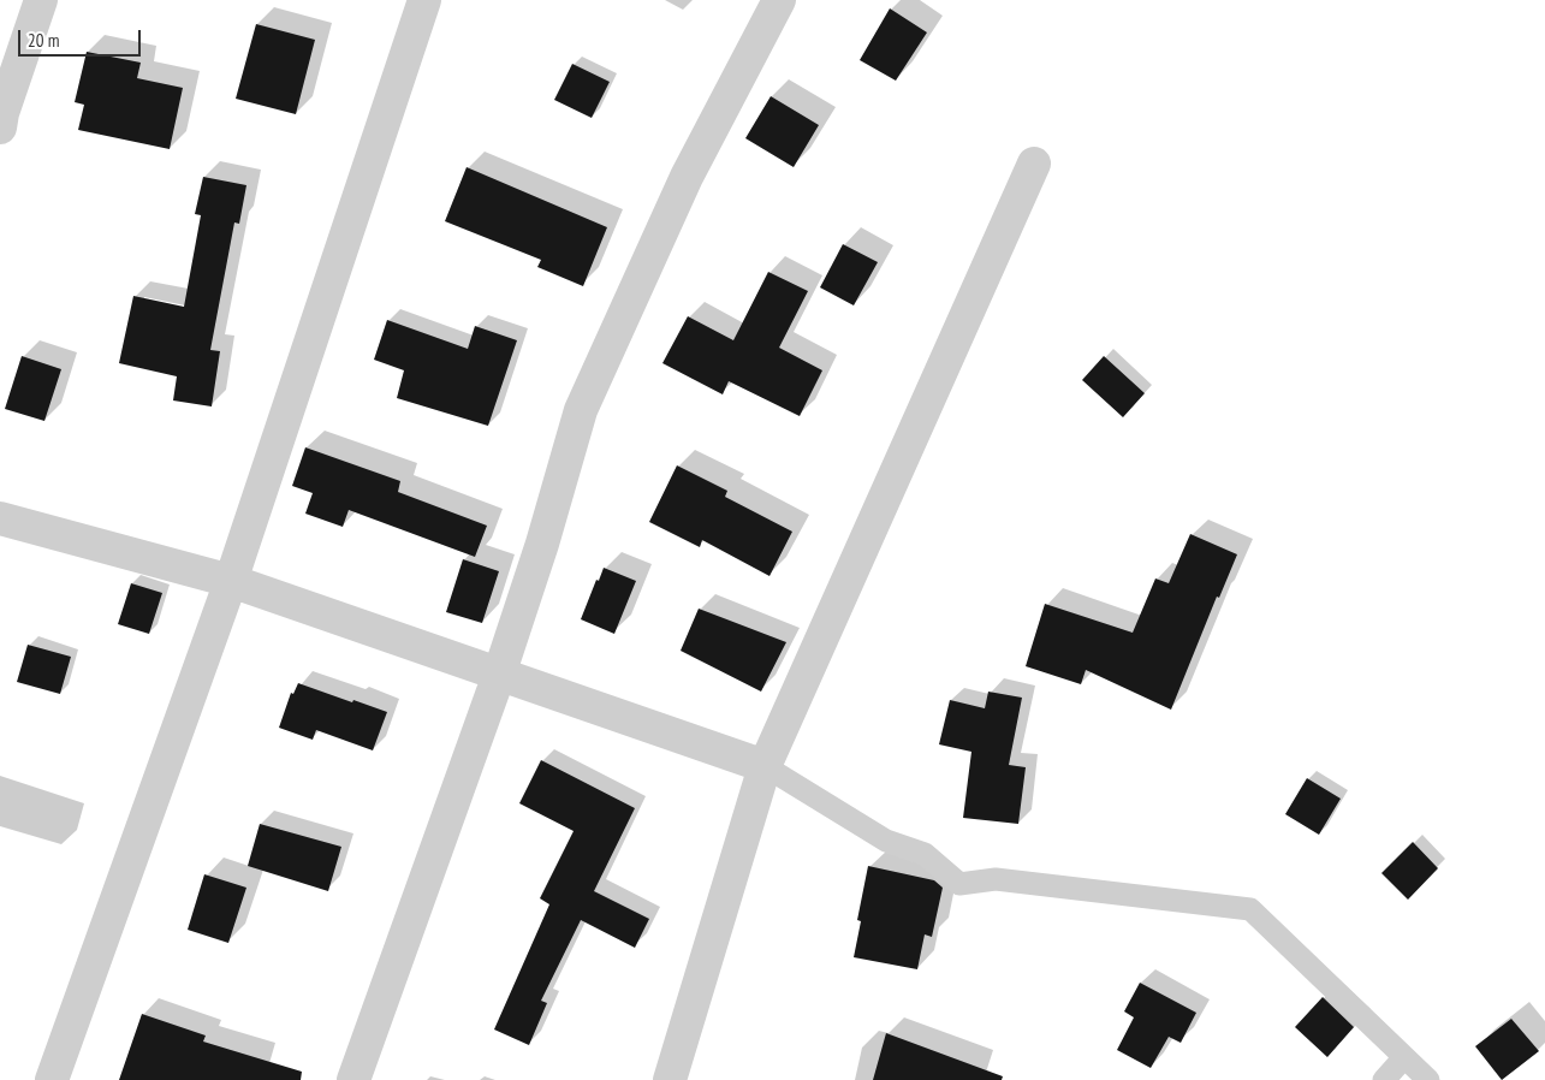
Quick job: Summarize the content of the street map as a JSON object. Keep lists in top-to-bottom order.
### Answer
{
  "scale_bar": "20 m"
}
